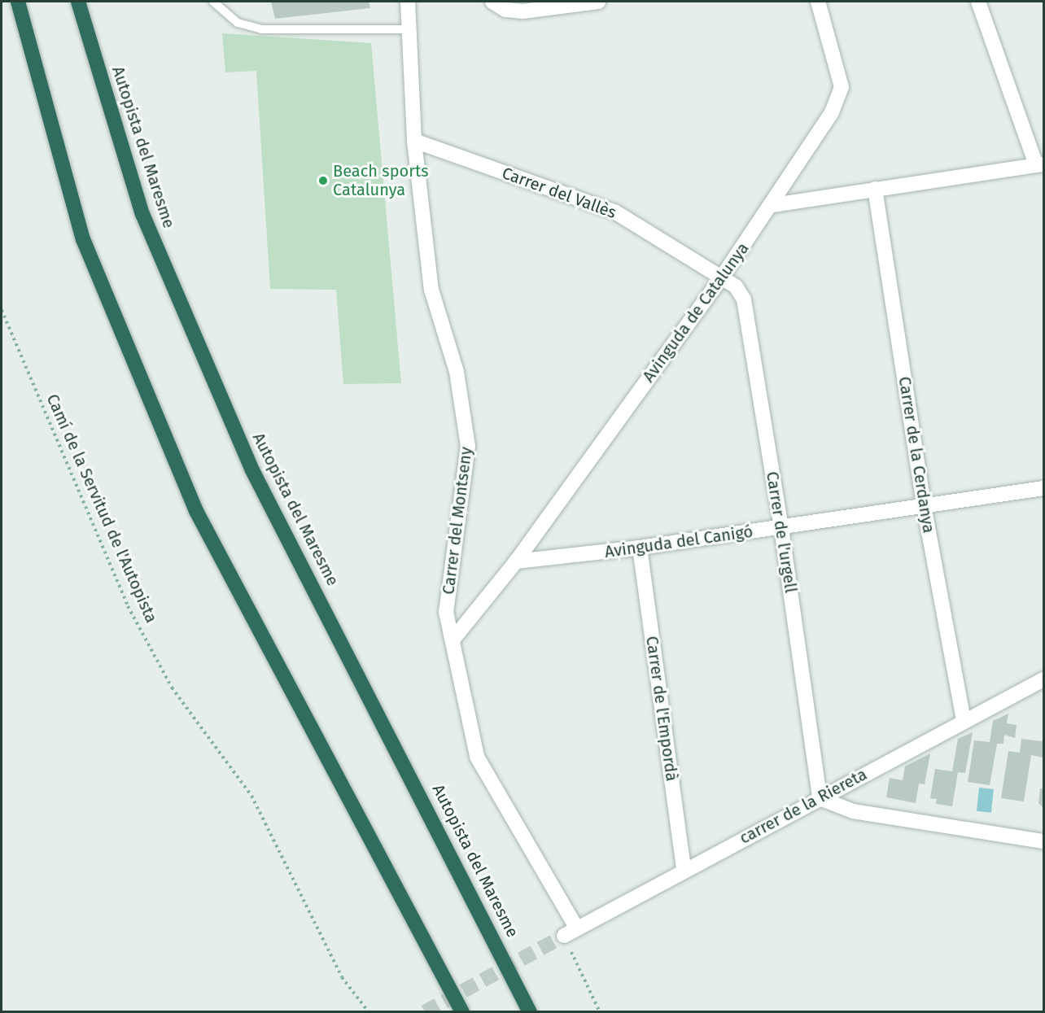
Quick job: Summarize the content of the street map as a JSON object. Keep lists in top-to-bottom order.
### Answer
{
  "streets": {
    "highway": ["Autopista del Maresme"],
    "street": [
      "Carrer del Vallès",
      "Avinguda de Catalunya",
      "Carrer de la Cerdanya",
      "Carrer del Montseny",
      "Carrer de l'urgell",
      "Avinguda del Canigó",
      "Carrer de l'Empordà",
      "carrer de la Riereta"
    ],
    "path": ["Camí de la Servitud de l'Autopista"]
  },
  "crossings": [
    ["Carrer del Vallès", "Avinguda de Catalunya"],
    ["Carrer del Vallès", "Carrer del Montseny"],
    ["Carrer del Vallès", "Carrer de l'urgell"],
    ["Avinguda de Catalunya", "Carrer del Montseny"],
    ["Avinguda de Catalunya", "Carrer de l'urgell"],
    ["Avinguda de Catalunya", "Avinguda del Canigó"],
    ["Carrer de la Cerdanya", "Avinguda del Canigó"],
    ["Carrer de la Cerdanya", "carrer de la Riereta"],
    ["Carrer del Montseny", "carrer de la Riereta"],
    ["Carrer de l'urgell", "Avinguda del Canigó"],
    ["Carrer de l'urgell", "carrer de la Riereta"],
    ["Avinguda del Canigó", "Carrer de l'Empordà"],
    ["Carrer de l'Empordà", "carrer de la Riereta"]
  ],
  "places": ["Beach sports Catalunya"]
}
